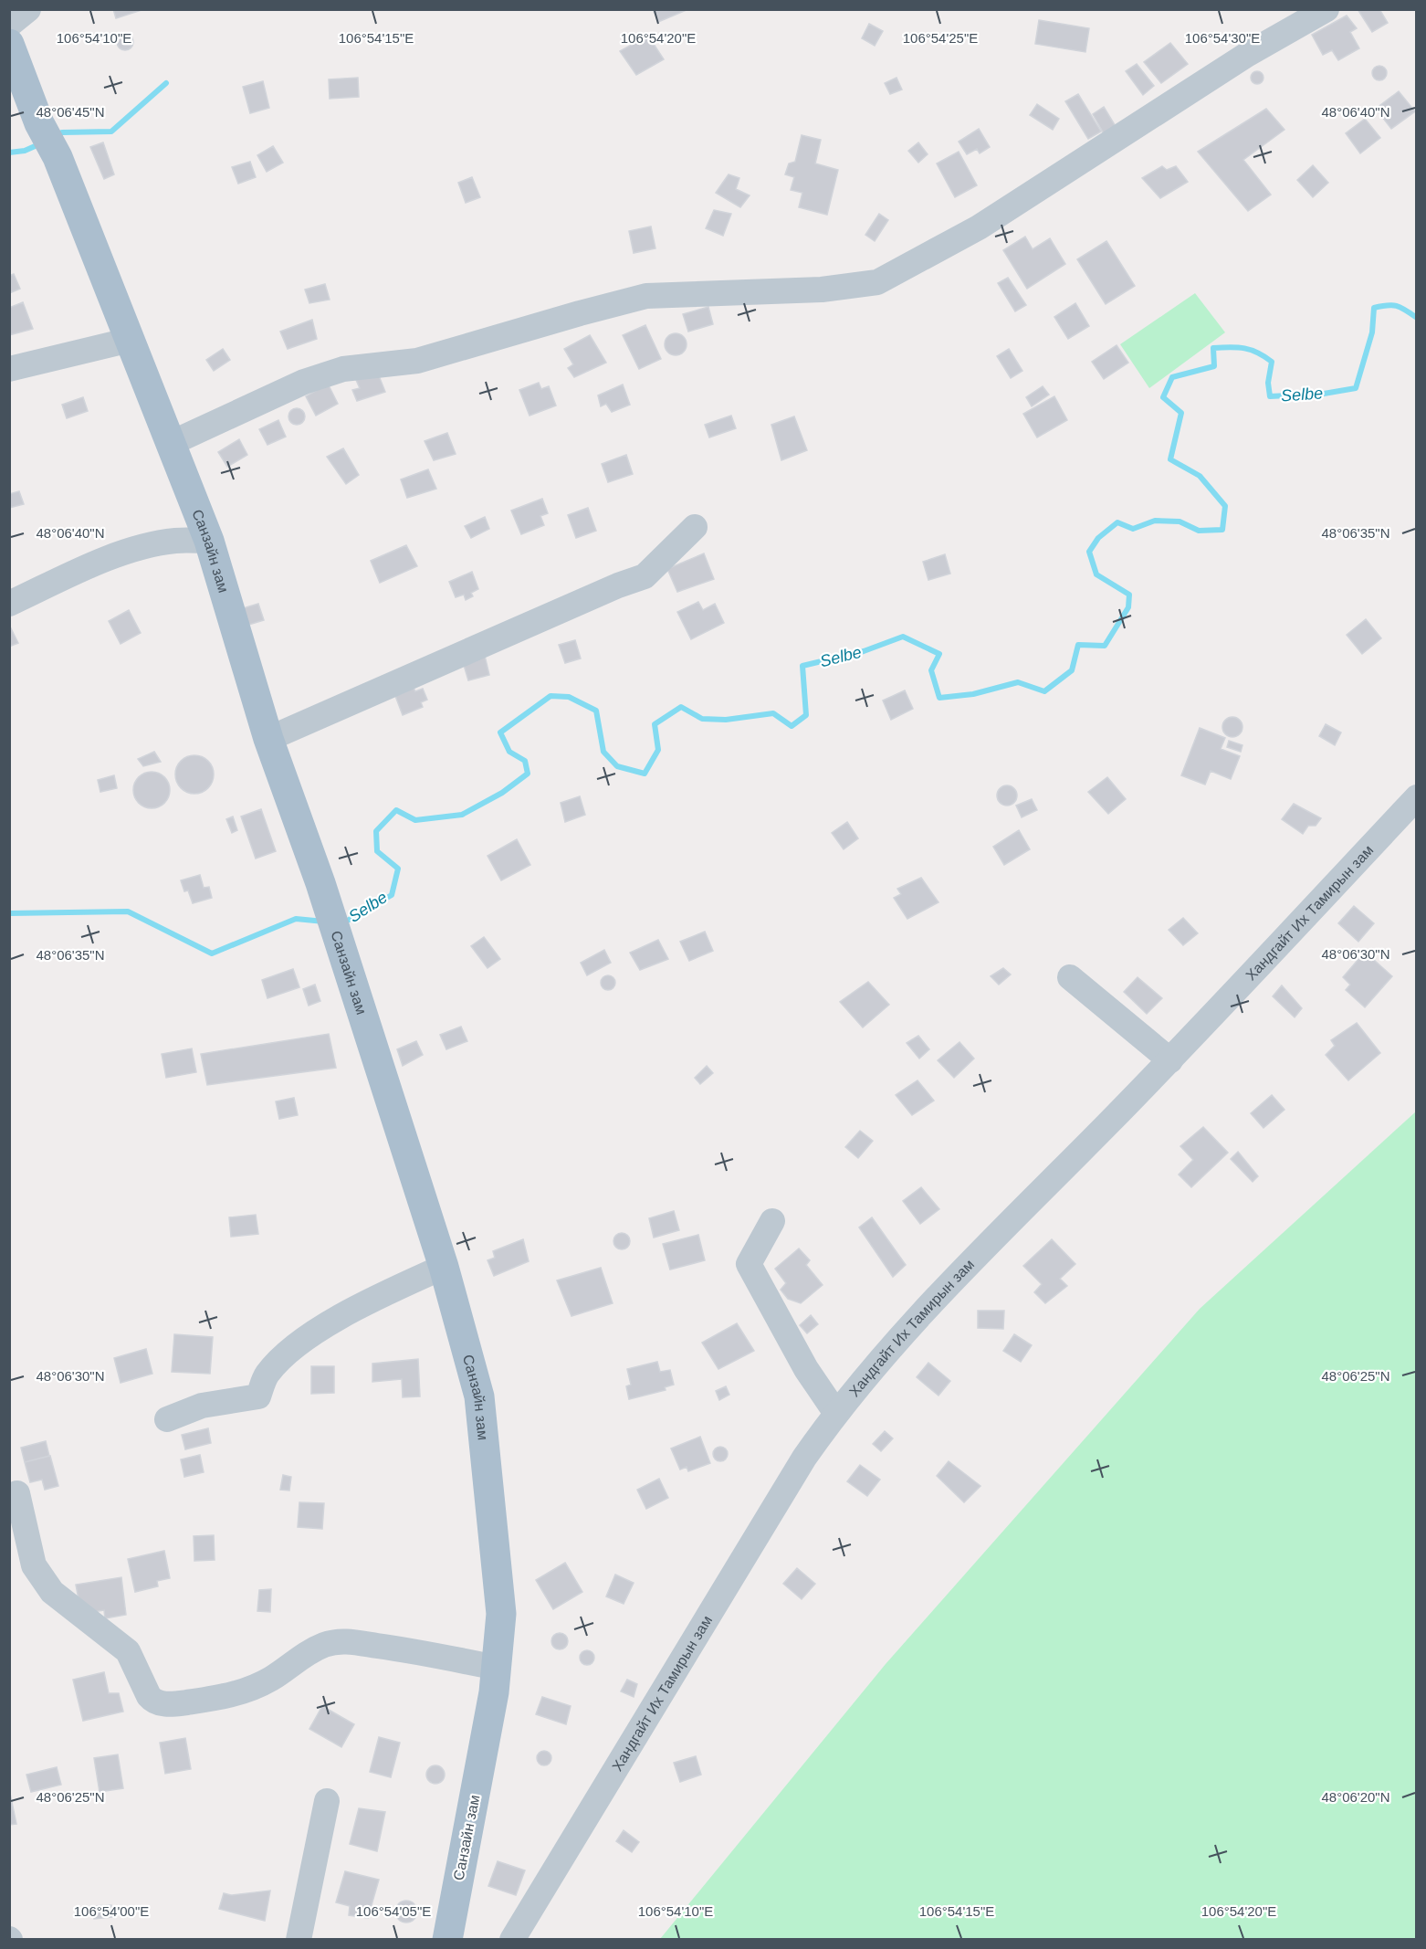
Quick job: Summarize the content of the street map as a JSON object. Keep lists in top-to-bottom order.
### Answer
{
  "streets": {
    "main road": ["Санзайн зам"],
    "street": ["Хандгайт Их Тамирын зам"]
  },
  "water": ["Selbe"],
  "coordinates": [
    "106°54'10\"E",
    "106°54'15\"E",
    "106°54'20\"E",
    "106°54'25\"E",
    "106°54'30\"E",
    "48°06'40\"N",
    "48°06'45\"N",
    "48°06'35\"N",
    "48°06'30\"N",
    "48°06'25\"N",
    "48°06'20\"N",
    "106°54'00\"E",
    "106°54'05\"E"
  ]
}
